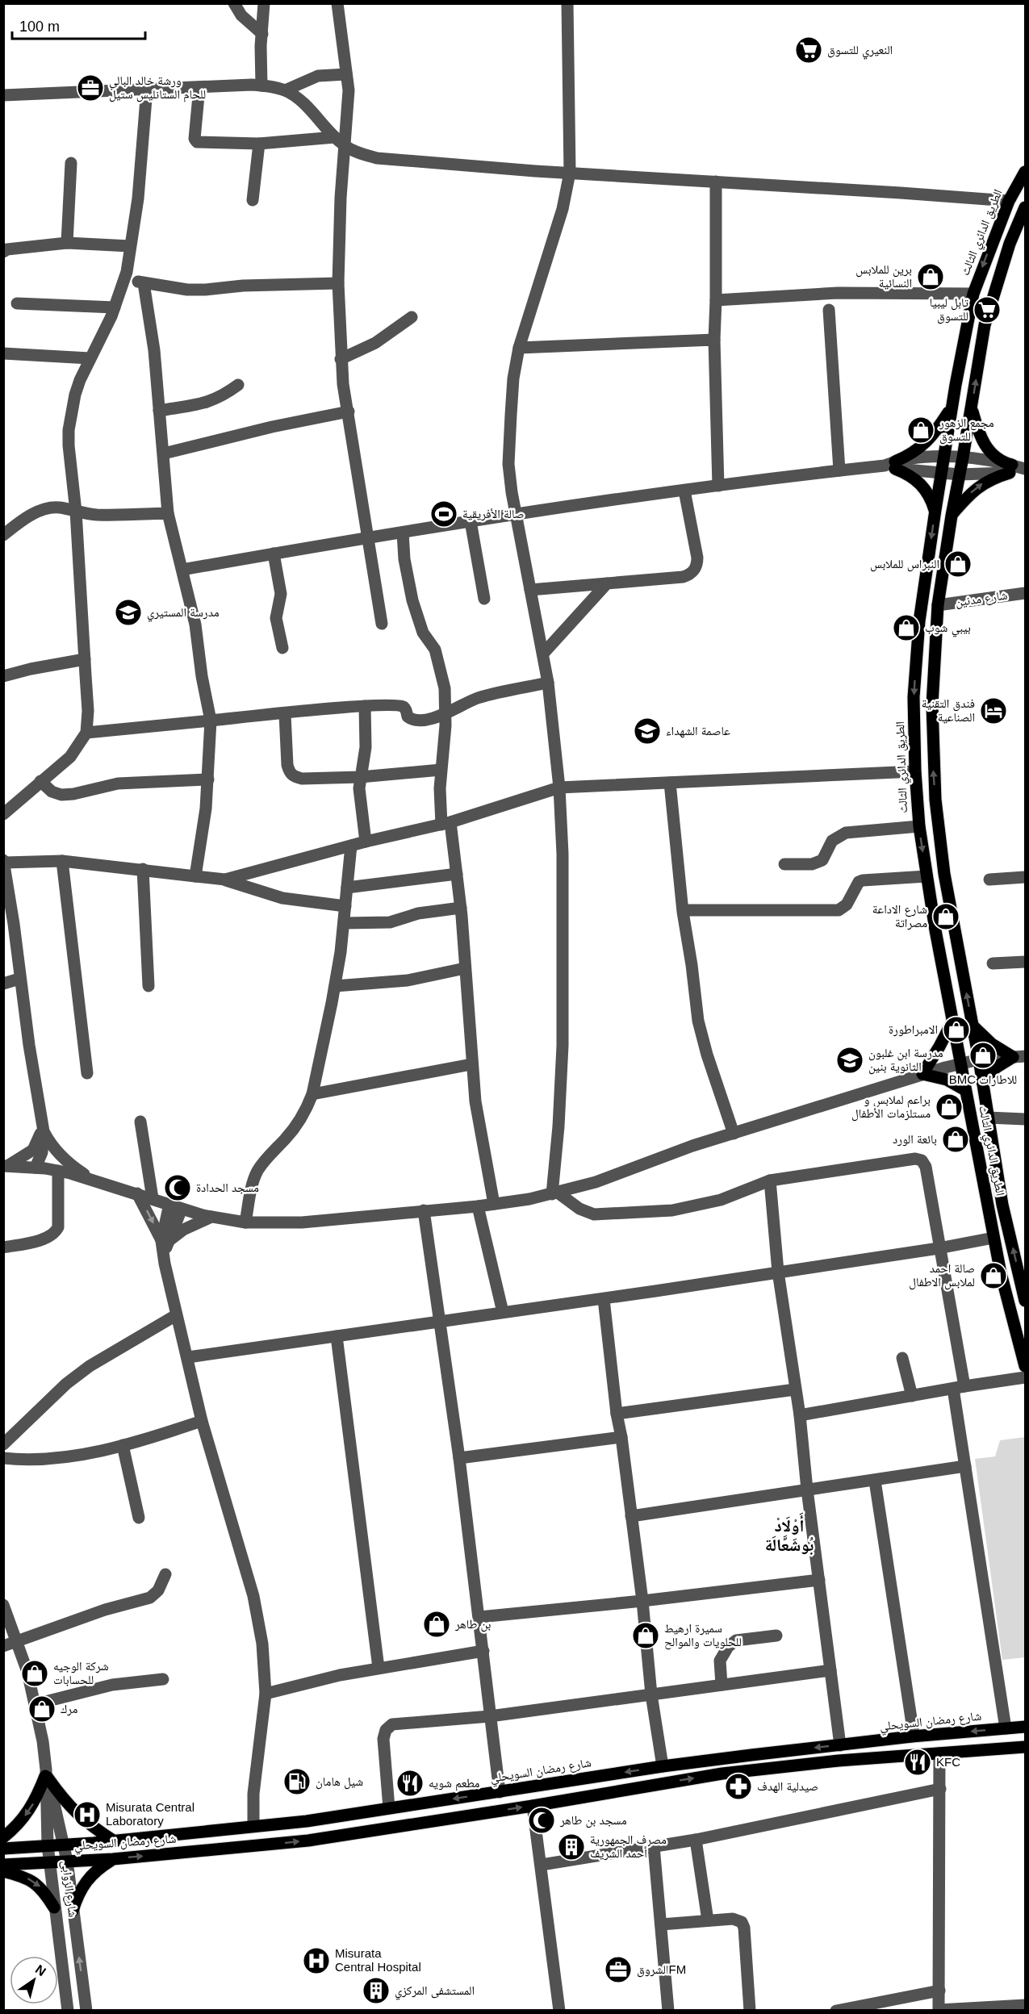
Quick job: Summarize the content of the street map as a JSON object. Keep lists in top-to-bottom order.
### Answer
{
  "streets": {
    "main road": ["الطريق الدائري الثالث", "شارع رمضان السويحلي"],
    "street": ["شارع مدنين", "شارع الزوابى"]
  },
  "crossings": [
    ["الطريق الدائري الثالث", "شارع مدنين"],
    ["شارع رمضان السويحلي", "شارع الزوابى"]
  ],
  "districts": ["أَوْلَادْ بُوشَعَّالَة"],
  "places": {
    "supermarket": ["النعيري للتسوق", "تابل ليبيا للتسوق"],
    "office": ["ورشة خالد البالي للحام الستانليس ستيل", "الشروقFM"],
    "shop": [
      "برين للملابس النسائية",
      "مجمع الزهور للتسوق",
      "النبراس للملابس",
      "بيبي شوب",
      "شارع الاداعة مصراتة",
      "الامبراطورة",
      "BMC للاطارات",
      "براعم لملابس و مستلزمات الأطفال",
      "بائعة الورد",
      "صالة احمد لملابس الاطفال",
      "بن طاهر",
      "سميرة ارهيط للحلويات والموالح",
      "شركة الوجيه للحسابات",
      "مرك"
    ],
    "sports": ["صالة الأفريقية"],
    "school or university": ["مدرسة المستيري", "عاصمة الشهداء", "مدرسة ابن غلبون الثانوية بنين"],
    "hotel": ["فندق التقنية الصناعية"],
    "mosque": ["مسجد الحدادة", "مسجد بن طاهر"],
    "restaurant": ["KFC", "مطعم شويه"],
    "fuel station": ["شيل هامان"],
    "pharmacy": ["صيدلية الهدف"],
    "hospital": ["Misurata Central Laboratory", "Misurata Central Hospital"],
    "building": ["مصرف الجمهورية أحمد الشريف", "المستشفى المركزي"]
  },
  "scale_bar": "100 m",
  "north": "top right"
}
